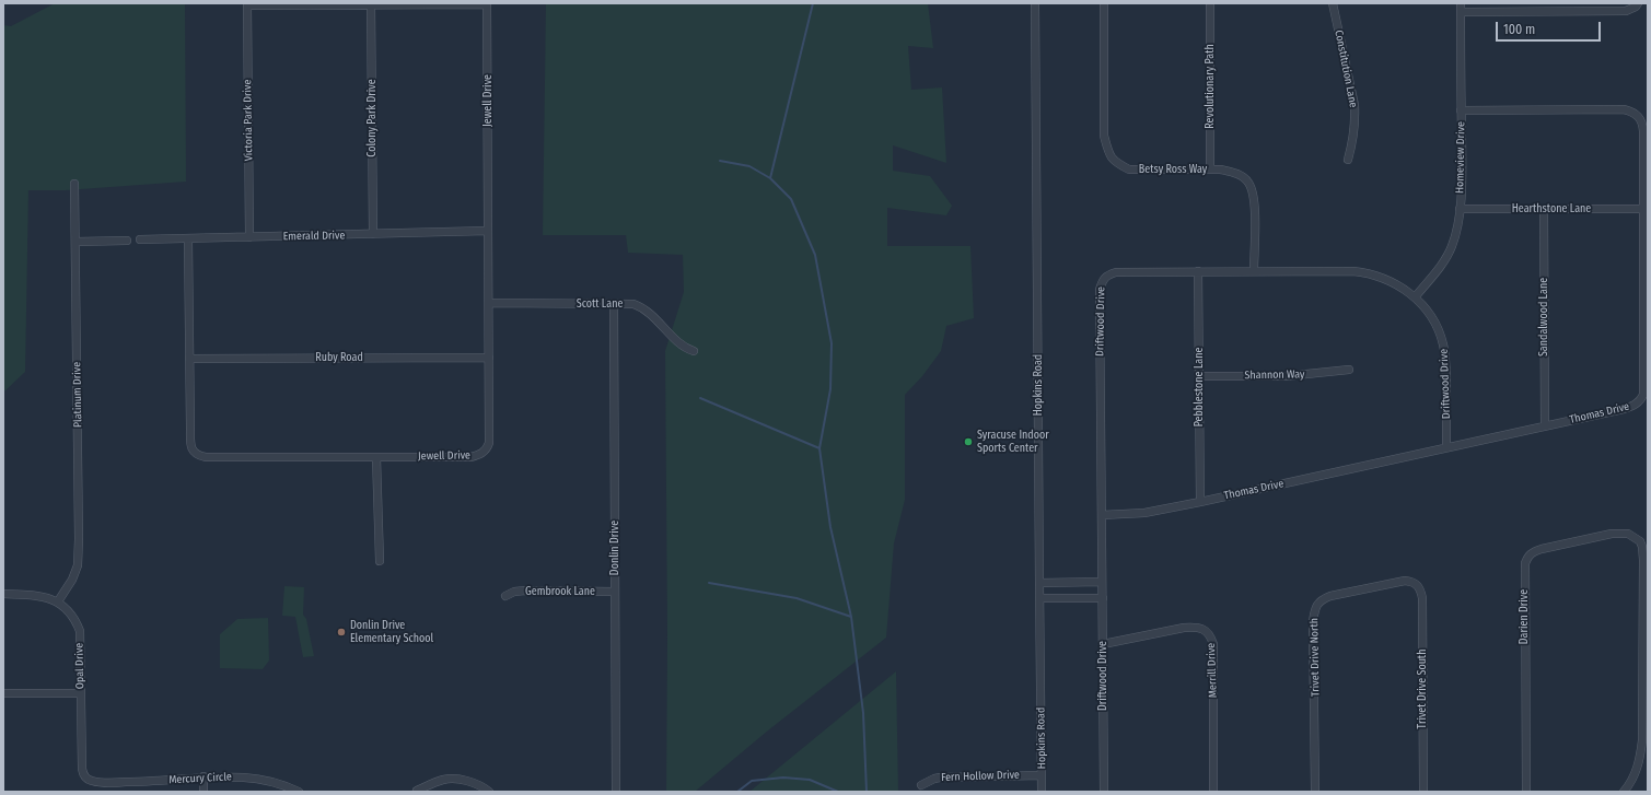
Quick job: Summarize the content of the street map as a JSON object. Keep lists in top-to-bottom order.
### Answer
{
  "streets": {
    "street": [
      "Constitution Lane",
      "Revolutionary Path",
      "Jewell Drive",
      "Colony Park Drive",
      "Victoria Park Drive",
      "Homeview Drive",
      "Betsy Ross Way",
      "Hearthstone Lane",
      "Emerald Drive",
      "Scott Lane",
      "Sandalwood Lane",
      "Driftwood Drive",
      "Ruby Road",
      "Shannon Way",
      "Hopkins Road",
      "Pebblestone Lane",
      "Platinum Drive",
      "Thomas Drive",
      "Donlin Drive",
      "Gembrook Lane",
      "Darien Drive",
      "Trivet Drive North",
      "Opal Drive",
      "Merrill Drive",
      "Trivet Drive South",
      "Fern Hollow Drive",
      "Mercury Circle"
    ]
  },
  "crossings": [
    ["Revolutionary Path", "Betsy Ross Way"],
    ["Jewell Drive", "Emerald Drive"],
    ["Jewell Drive", "Scott Lane"],
    ["Jewell Drive", "Ruby Road"],
    ["Colony Park Drive", "Emerald Drive"],
    ["Victoria Park Drive", "Emerald Drive"],
    ["Homeview Drive", "Hearthstone Lane"],
    ["Homeview Drive", "Driftwood Drive"],
    ["Homeview Drive", "Thomas Drive"],
    ["Betsy Ross Way", "Driftwood Drive"],
    ["Hearthstone Lane", "Sandalwood Lane"],
    ["Hearthstone Lane", "Thomas Drive"],
    ["Scott Lane", "Donlin Drive"],
    ["Sandalwood Lane", "Thomas Drive"],
    ["Driftwood Drive", "Pebblestone Lane"],
    ["Driftwood Drive", "Thomas Drive"],
    ["Driftwood Drive", "Merrill Drive"],
    ["Shannon Way", "Pebblestone Lane"],
    ["Hopkins Road", "Fern Hollow Drive"],
    ["Pebblestone Lane", "Thomas Drive"],
    ["Platinum Drive", "Opal Drive"],
    ["Donlin Drive", "Gembrook Lane"],
    ["Trivet Drive North", "Trivet Drive South"],
    ["Opal Drive", "Mercury Circle"]
  ],
  "places": ["Syracuse Indoor Sports Center", "Donlin Drive Elementary School"],
  "scale_bar": "100 m"
}
